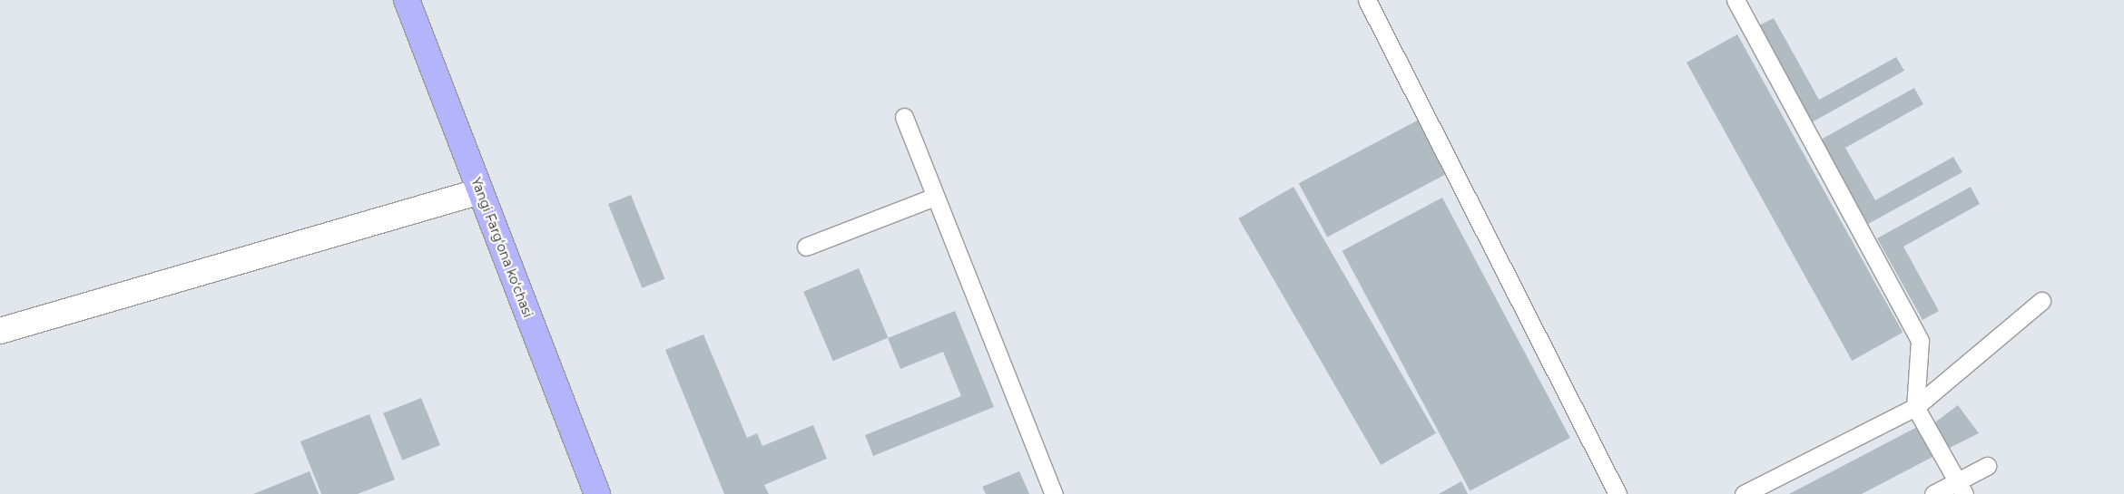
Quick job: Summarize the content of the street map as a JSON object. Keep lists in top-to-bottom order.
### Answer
{
  "streets": {
    "main road": ["Yangi Fargʻona koʻchasi"]
  }
}
